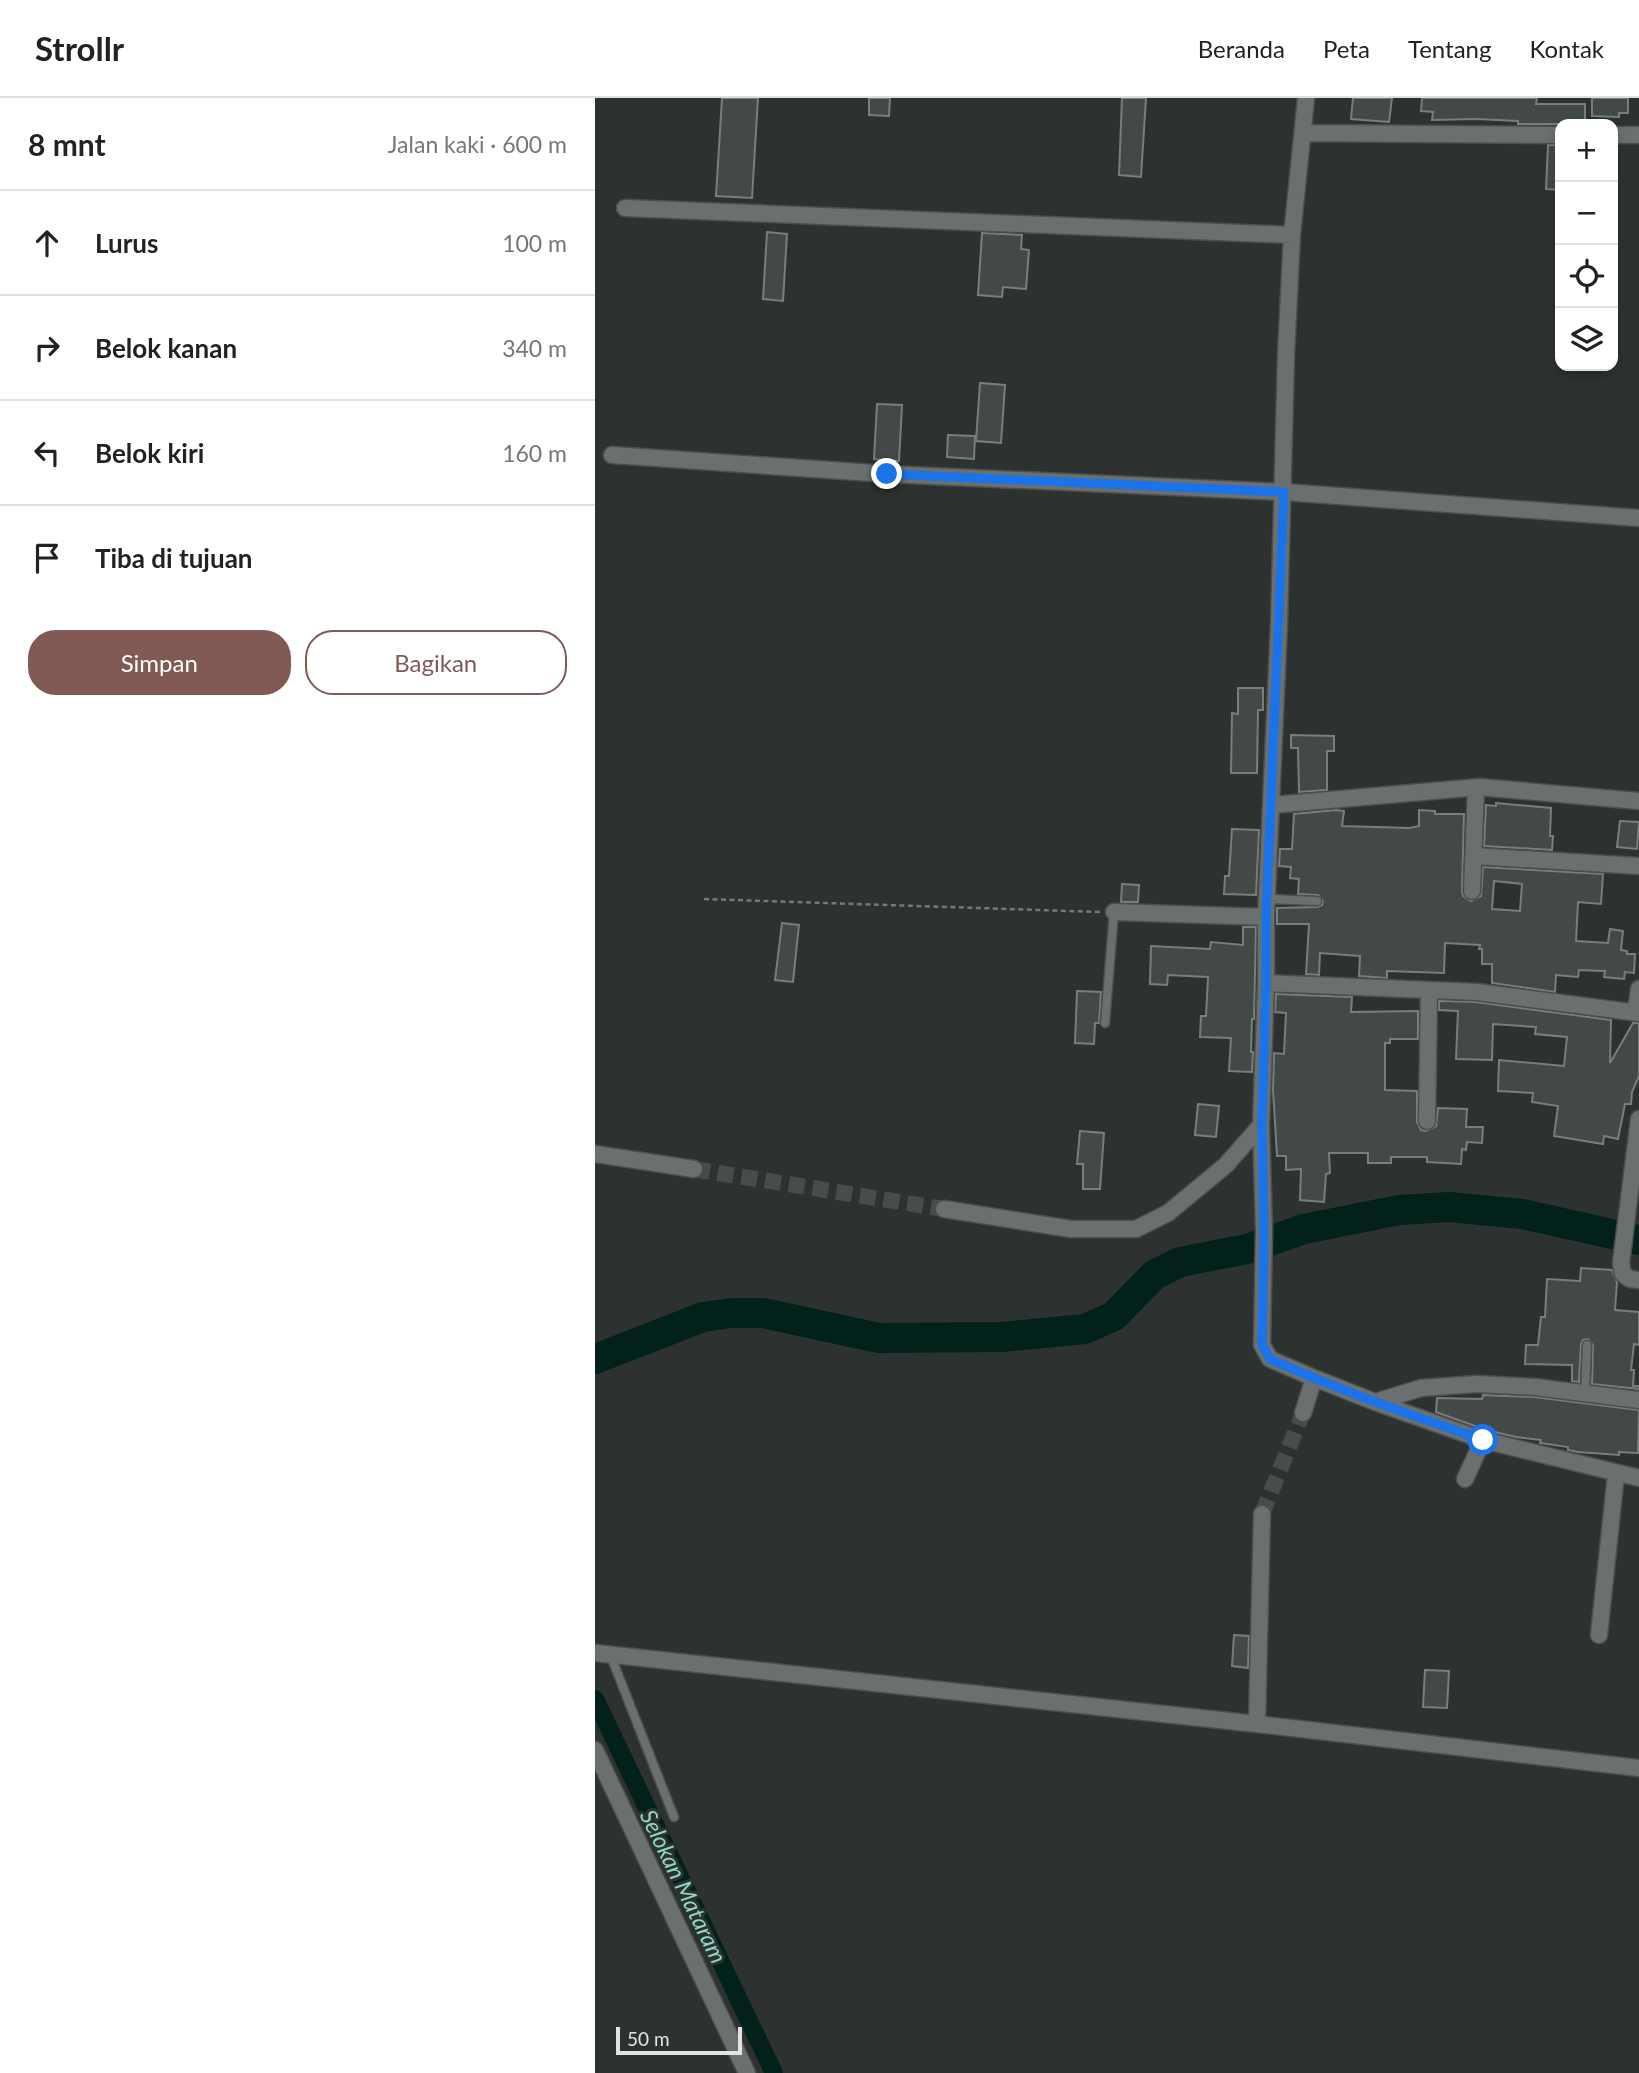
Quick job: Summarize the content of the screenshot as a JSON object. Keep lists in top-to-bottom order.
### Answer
{
  "water": ["Selokan Mataram"],
  "scale_bar": "50 m",
  "page": {
    "header": "Strollr",
    "nav": [
      "Beranda",
      "Peta",
      "Tentang",
      "Kontak"
    ],
    "heading": ["8 mnt", "Jalan kaki · 600 m"],
    "map_buttons": ["+", "−"],
    "list": [
      ["Lurus", "100 m"],
      ["Belok kanan", "340 m"],
      ["Belok kiri", "160 m"],
      "Tiba di tujuan"
    ],
    "buttons": ["Simpan", "Bagikan"],
    "scale": "50 m"
  }
}
